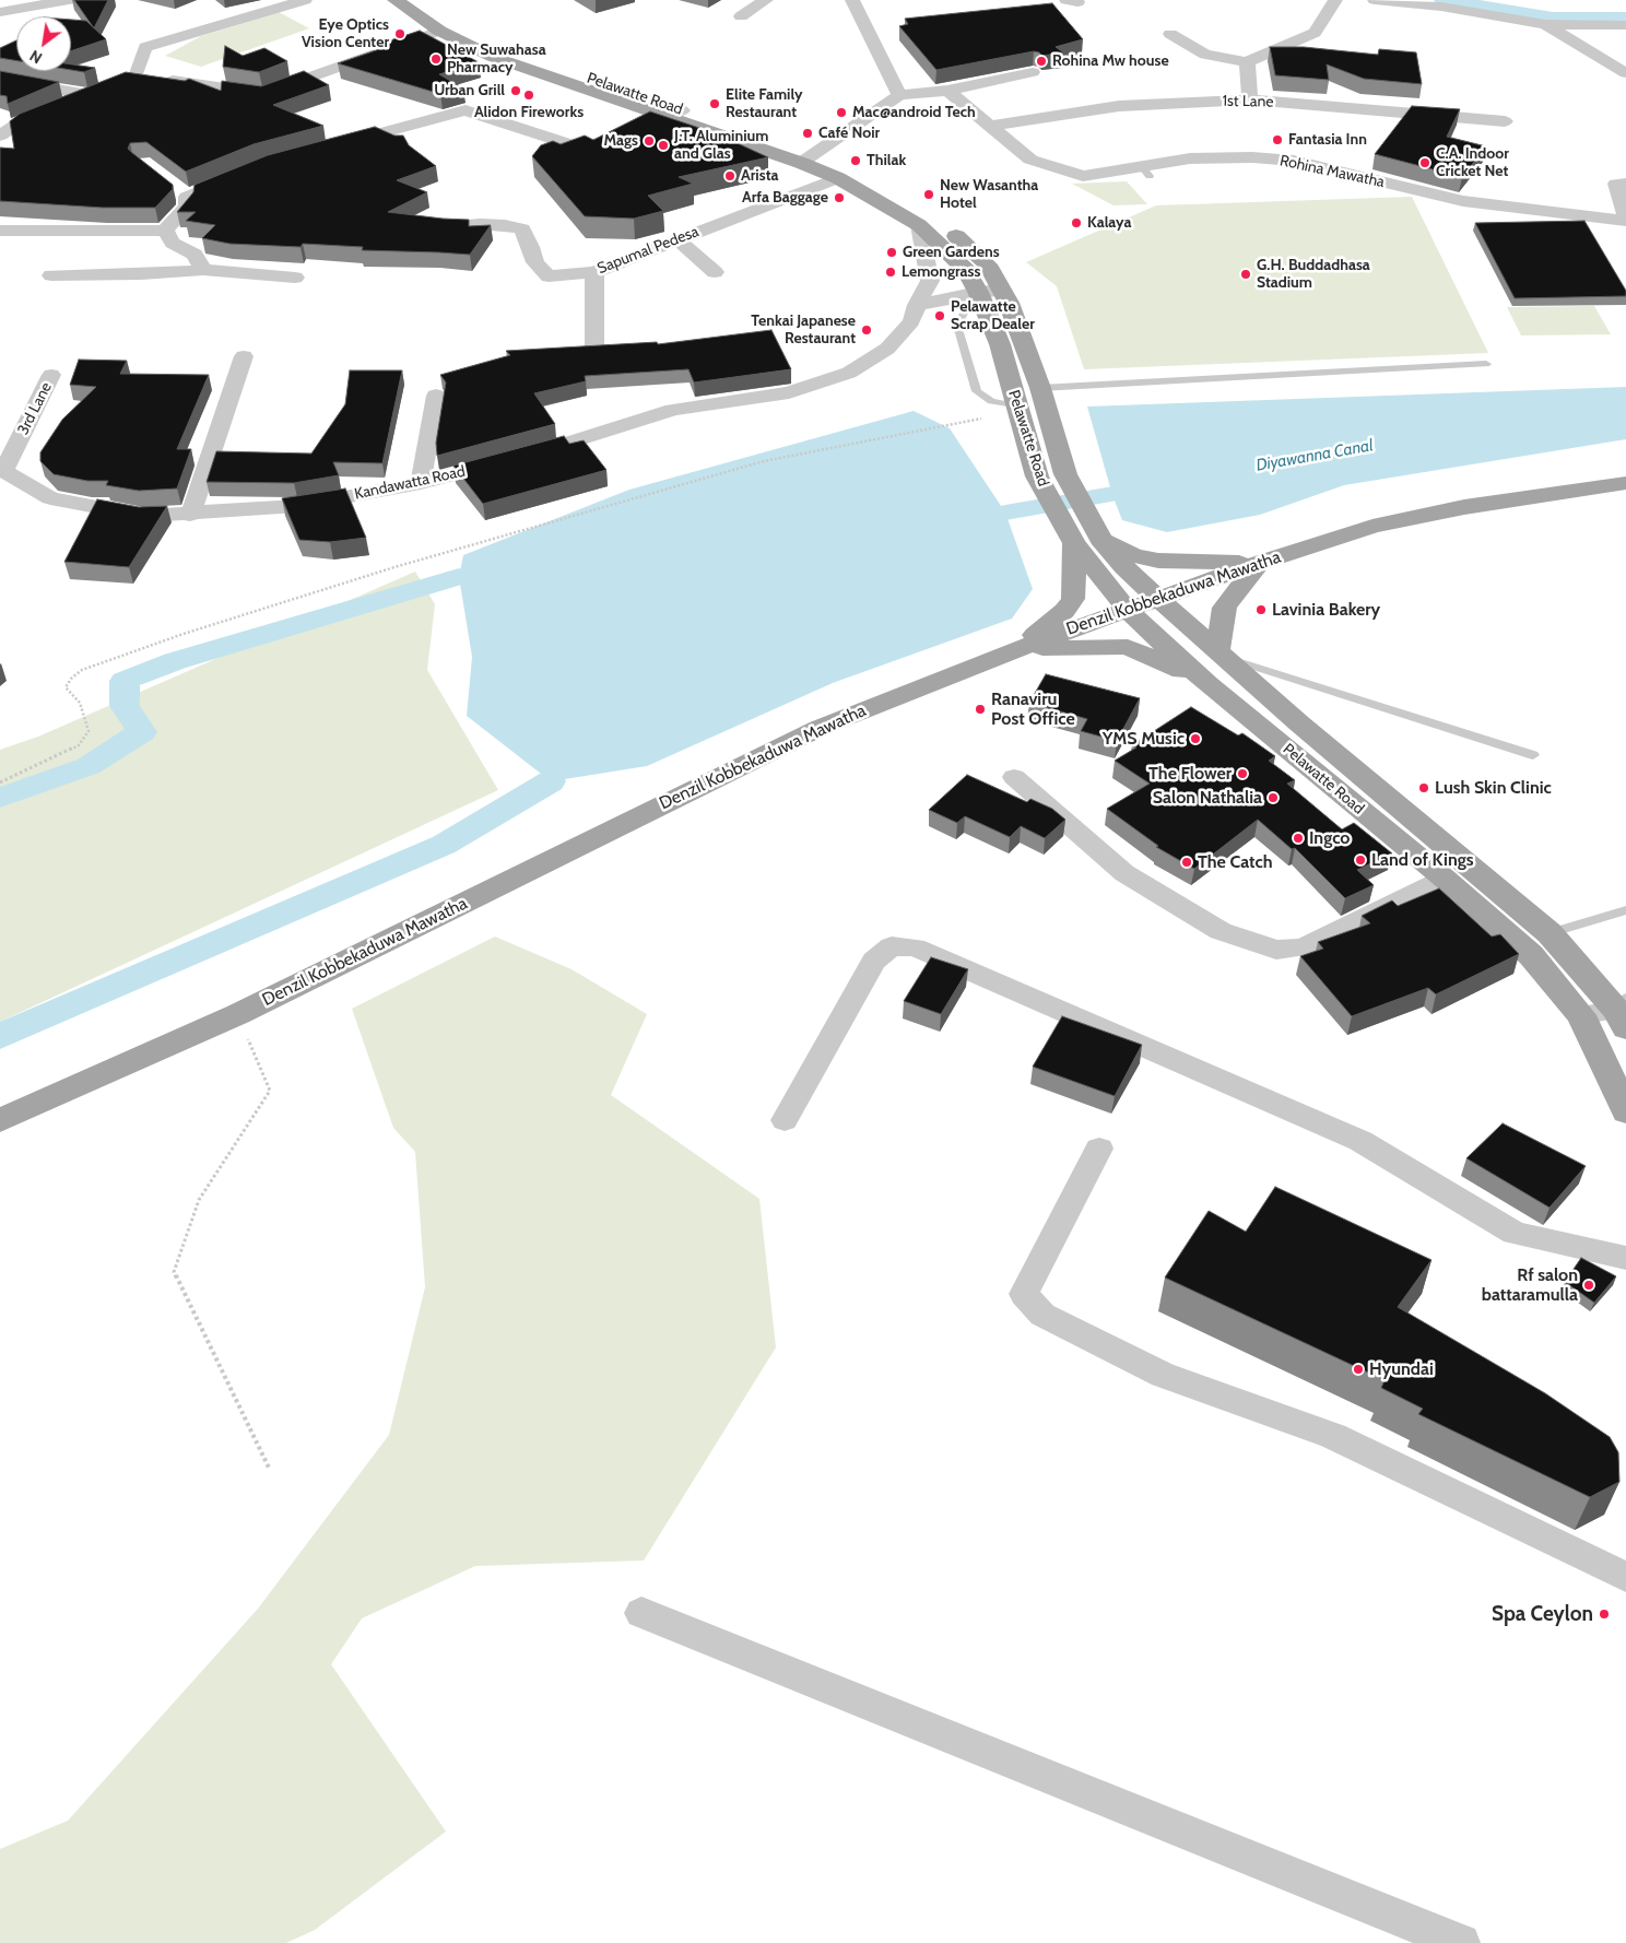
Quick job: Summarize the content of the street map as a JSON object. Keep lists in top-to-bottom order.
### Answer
{
  "streets": {
    "main road": ["Pelawatte Road", "Denzil Kobbekaduwa Mawatha"],
    "street": [
      "1st Lane",
      "Rohina Mawatha",
      "Sapumal Pedesa",
      "3rd Lane",
      "Kandawatta Road"
    ]
  },
  "crossings": [
    ["Pelawatte Road", "Sapumal Pedesa"],
    ["Pelawatte Road", "Kandawatta Road"],
    ["Pelawatte Road", "Denzil Kobbekaduwa Mawatha"],
    ["1st Lane", "Rohina Mawatha"],
    ["3rd Lane", "Kandawatta Road"]
  ],
  "water": ["Diyawanna Canal"],
  "places": [
    "Eye Optics Vision Center",
    "New Suwahasa Pharmacy",
    "Rohina Mw house",
    "Urban Grill",
    "Alidon Fireworks",
    "Elite Family Restaurant",
    "Mac@android Tech",
    "Café Noir",
    "Fantasia Inn",
    "Mags",
    "J.T. Aluminium and Glas",
    "Thilak",
    "C.A. Indoor Cricket Net",
    "Arista",
    "New Wasantha Hotel",
    "Arfa Baggage",
    "Kalaya",
    "Green Gardens",
    "Lemongrass",
    "G.H. Buddadhasa Stadium",
    "Pelawatte Scrap Dealer",
    "Tenkai Japanese Restaurant",
    "Lavinia Bakery",
    "Ranaviru Post Office",
    "YMS Music",
    "The Flower",
    "Lush Skin Clinic",
    "Salon Nathalia",
    "Ingco",
    "Land of Kings",
    "The Catch",
    "Rf salon battaramulla",
    "Hyundai",
    "Spa Ceylon"
  ],
  "north": "bottom left"
}
